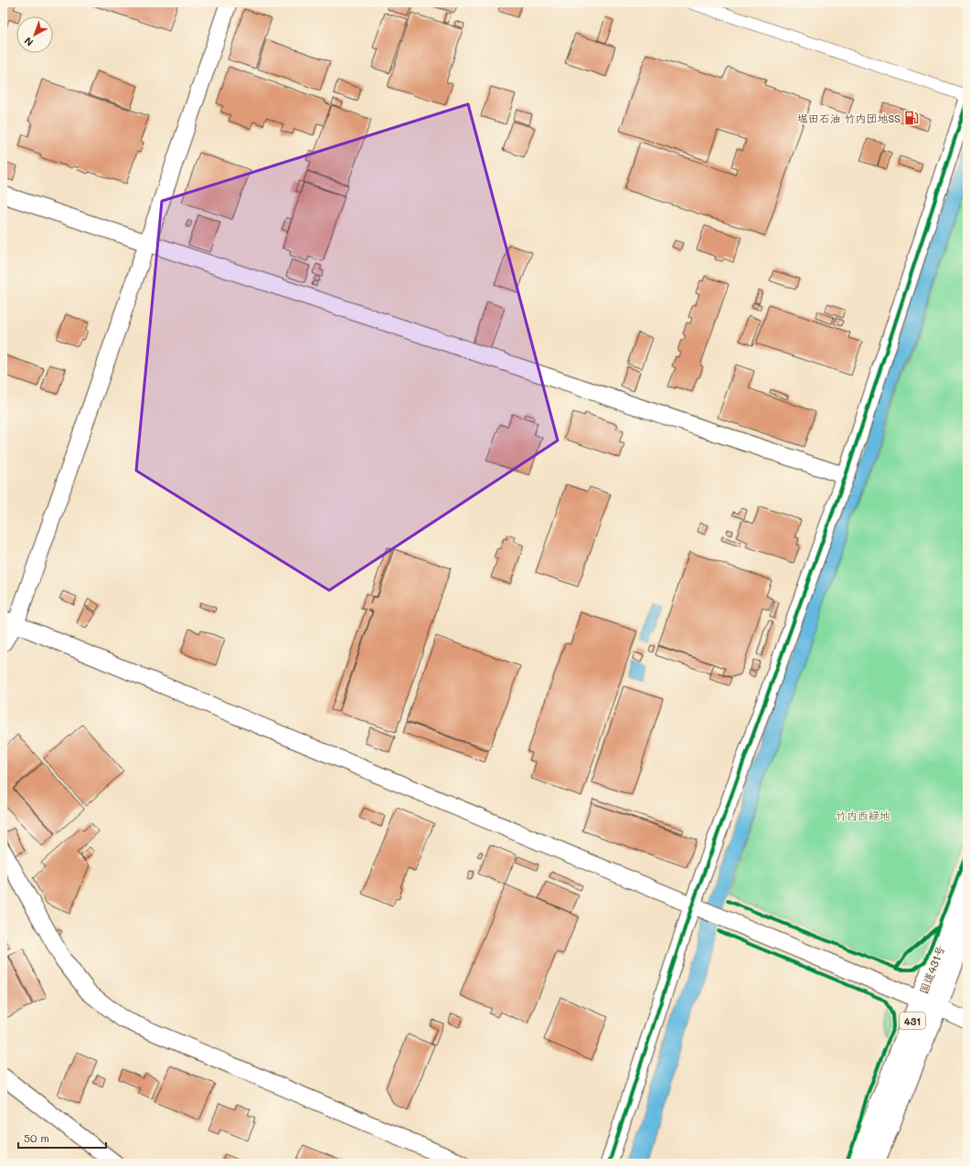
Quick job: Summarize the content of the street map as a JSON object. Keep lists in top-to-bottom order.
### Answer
{
  "streets": {
    "highway": ["国道431号", "431"]
  },
  "parks": ["竹内西緑地"],
  "places": {
    "fuel station": ["堀田石油 竹内団地SS"]
  },
  "scale_bar": "50 m",
  "north": "bottom left"
}
